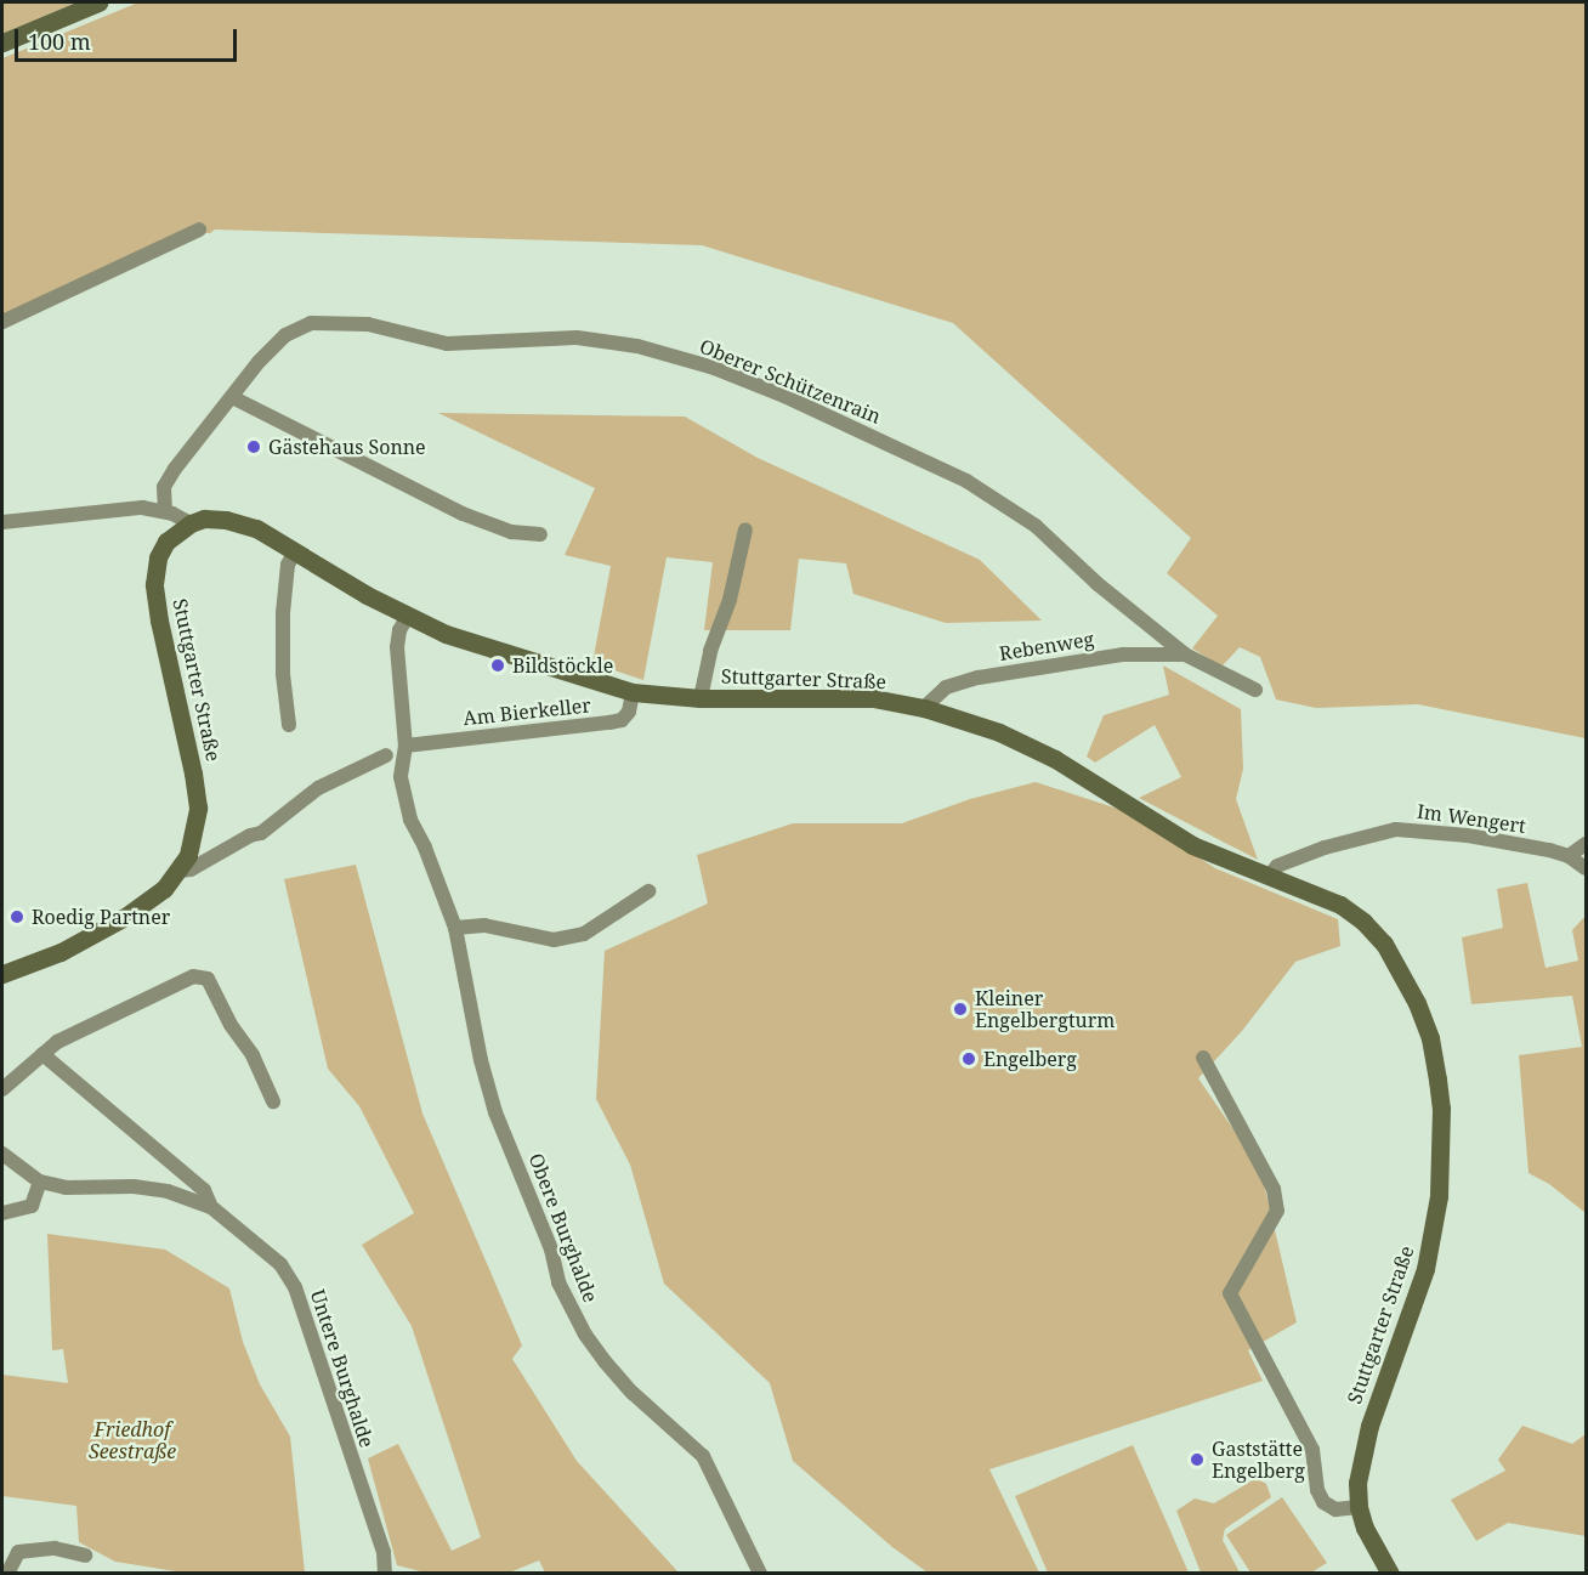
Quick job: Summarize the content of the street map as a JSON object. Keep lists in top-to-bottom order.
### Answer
{
  "streets": {
    "main road": ["Stuttgarter Straße"],
    "street": [
      "Oberer Schützenrain",
      "Rebenweg",
      "Am Bierkeller",
      "Im Wengert",
      "Obere Burghalde",
      "Untere Burghalde"
    ]
  },
  "crossings": [
    ["Oberer Schützenrain", "Rebenweg"],
    ["Rebenweg", "Stuttgarter Straße"],
    ["Stuttgarter Straße", "Am Bierkeller"],
    ["Stuttgarter Straße", "Im Wengert"],
    ["Stuttgarter Straße", "Obere Burghalde"],
    ["Am Bierkeller", "Obere Burghalde"]
  ],
  "parks": ["Friedhof Seestraße"],
  "places": [
    "Gästehaus Sonne",
    "Bildstöckle",
    "Roedig Partner",
    "Kleiner Engelbergturm",
    "Engelberg",
    "Gaststätte Engelberg"
  ],
  "scale_bar": "100 m"
}
